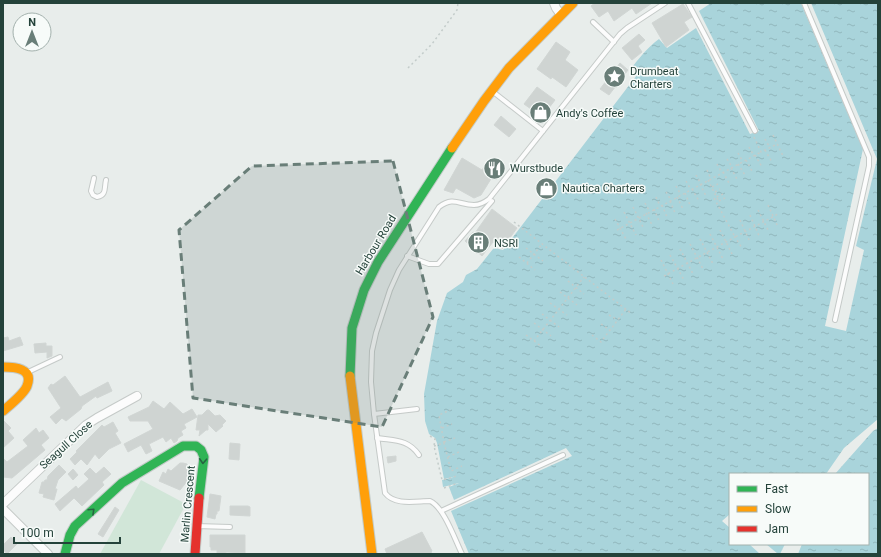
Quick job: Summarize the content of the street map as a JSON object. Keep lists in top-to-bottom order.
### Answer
{
  "streets": {
    "street": ["Harbour Road", "Seagull Close", "Marlin Crescent"]
  },
  "places": {
    "place": ["Drumbeat Charters"],
    "shop": ["Andy's Coffee", "Nautica Charters"],
    "restaurant": ["Wurstbude"],
    "building": ["NSRI"]
  },
  "legend": ["Fast", "Slow", "Jam"],
  "scale_bar": "100 m",
  "north": "top"
}
